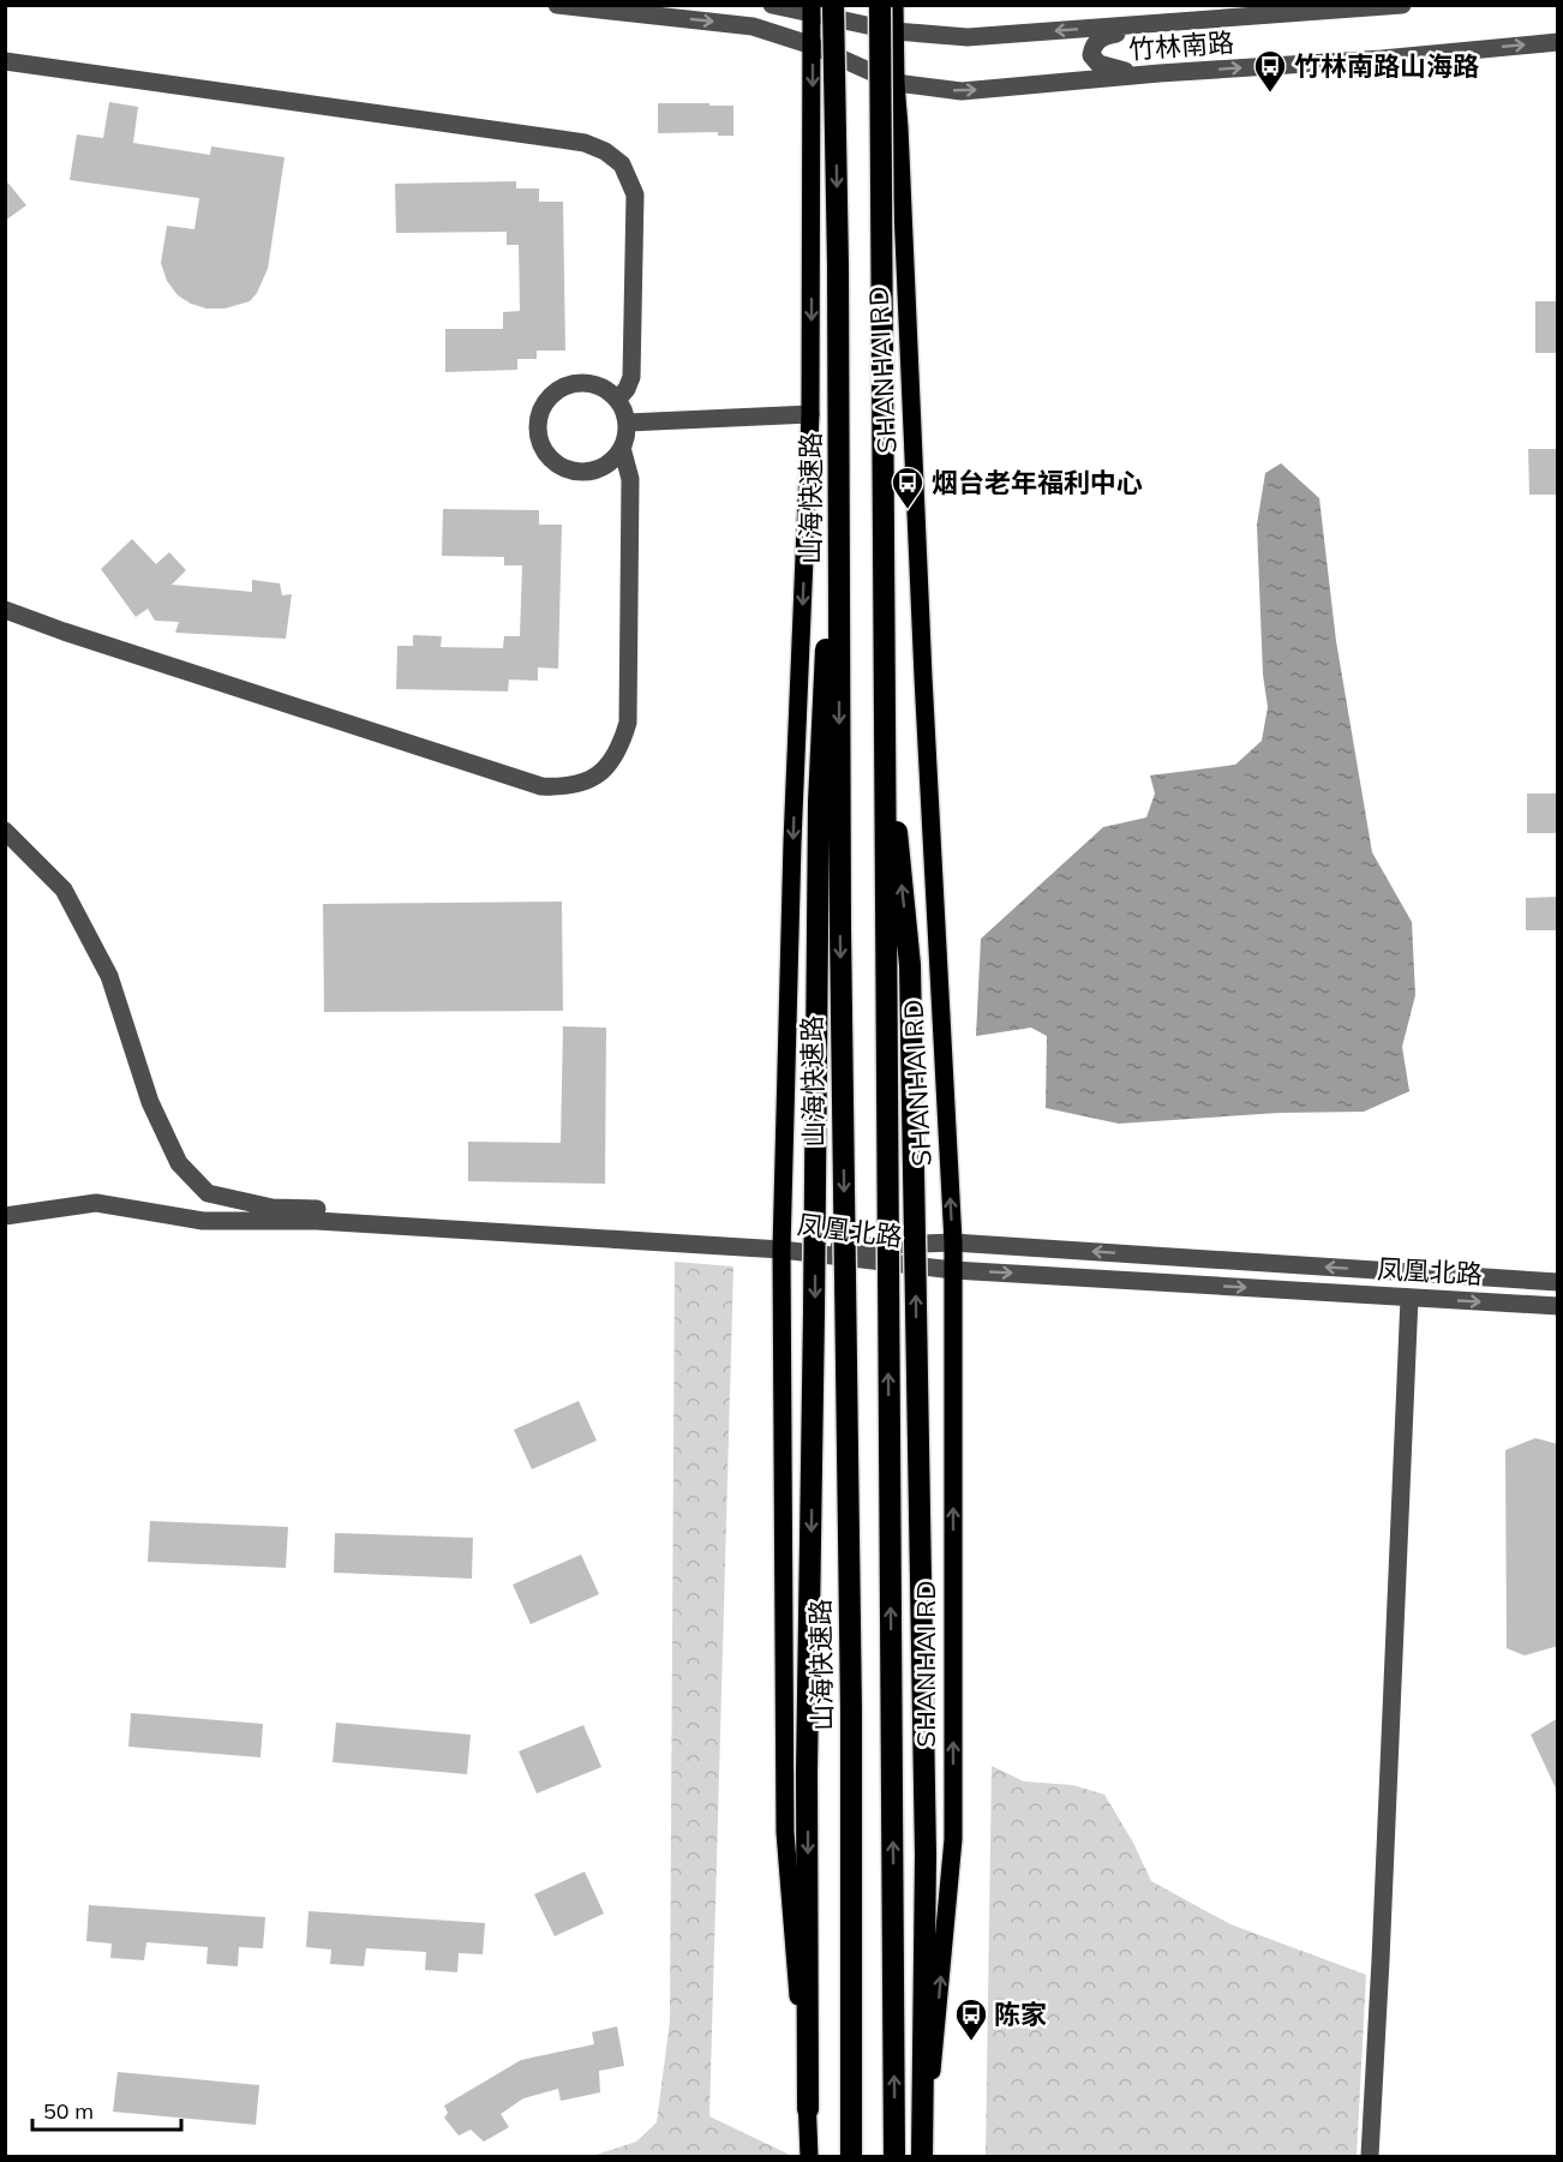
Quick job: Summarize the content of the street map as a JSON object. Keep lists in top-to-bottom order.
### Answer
{
  "streets": {
    "highway": ["山海快速路"],
    "main road": ["SHANHAI RD"],
    "street": ["竹林南路", "凤凰北路"]
  },
  "crossings": [
    ["竹林南路", "SHANHAI RD"],
    ["SHANHAI RD", "凤凰北路"]
  ],
  "places": {
    "bus stop": ["竹林南路山海路", "烟台老年福利中心", "陈家"]
  },
  "scale_bar": "50 m"
}
